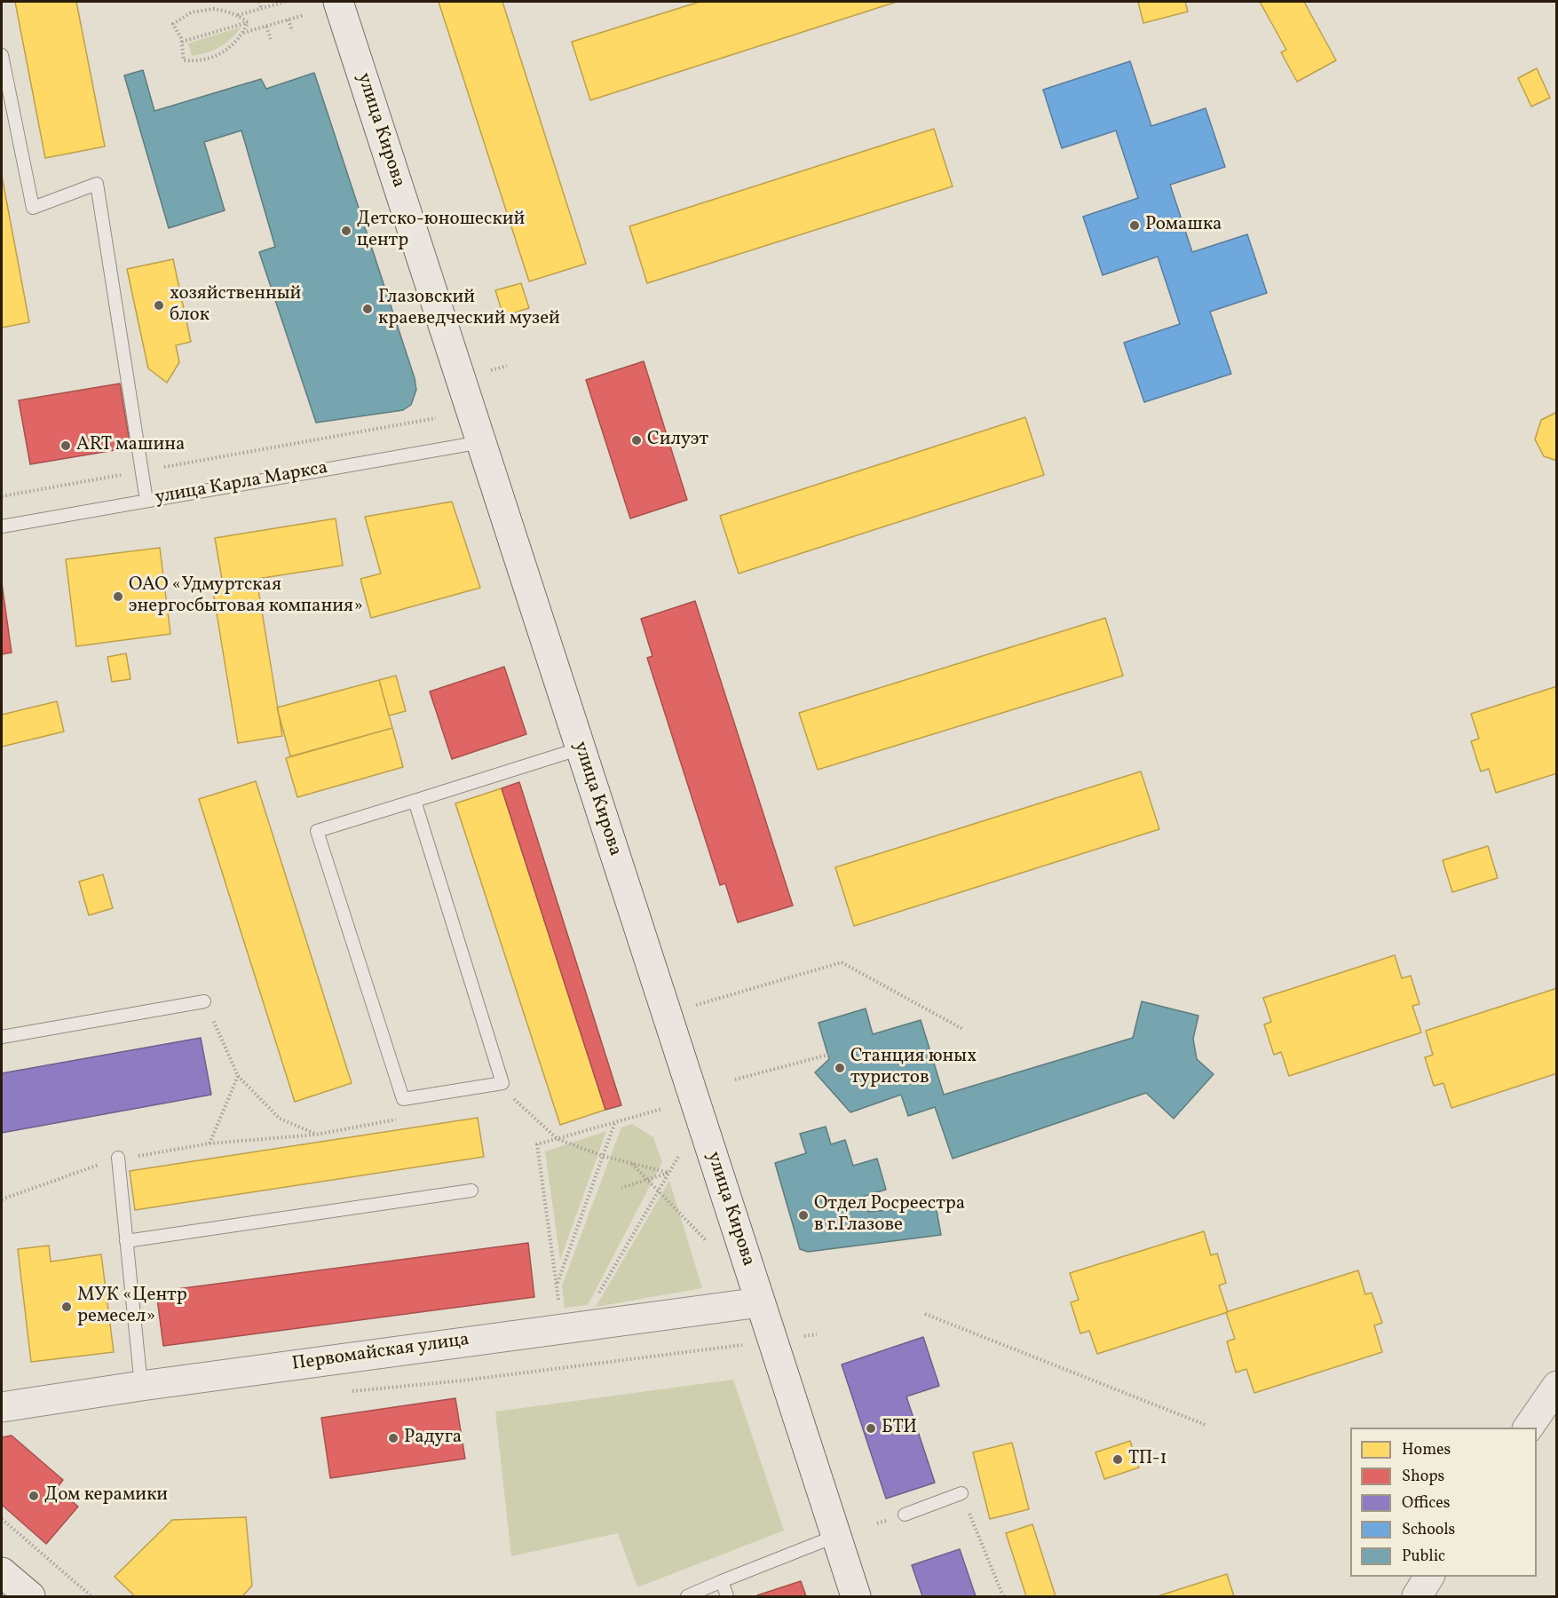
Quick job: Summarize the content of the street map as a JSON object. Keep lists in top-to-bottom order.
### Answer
{
  "streets": {
    "main road": ["улица Кирова", "Первомайская улица"],
    "lane": ["улица Карла Маркса"]
  },
  "crossings": [
    ["улица Кирова", "улица Карла Маркса"],
    ["улица Кирова", "Первомайская улица"]
  ],
  "places": [
    "Ромашка",
    "Детско-юношеский центр",
    "хозяйственный блок",
    "Глазовский краеведческий музей",
    "Силуэт",
    "ART машина",
    "ОАО «Удмуртская энергосбытовая компания»",
    "Станция юных туристов",
    "Отдел Росреестра в г.Глазове",
    "МУК «Центр ремесел»",
    "БТИ",
    "Радуга",
    "ТП-1",
    "Дом керамики"
  ],
  "legend": [
    "Homes",
    "Shops",
    "Offices",
    "Schools",
    "Public"
  ]
}
